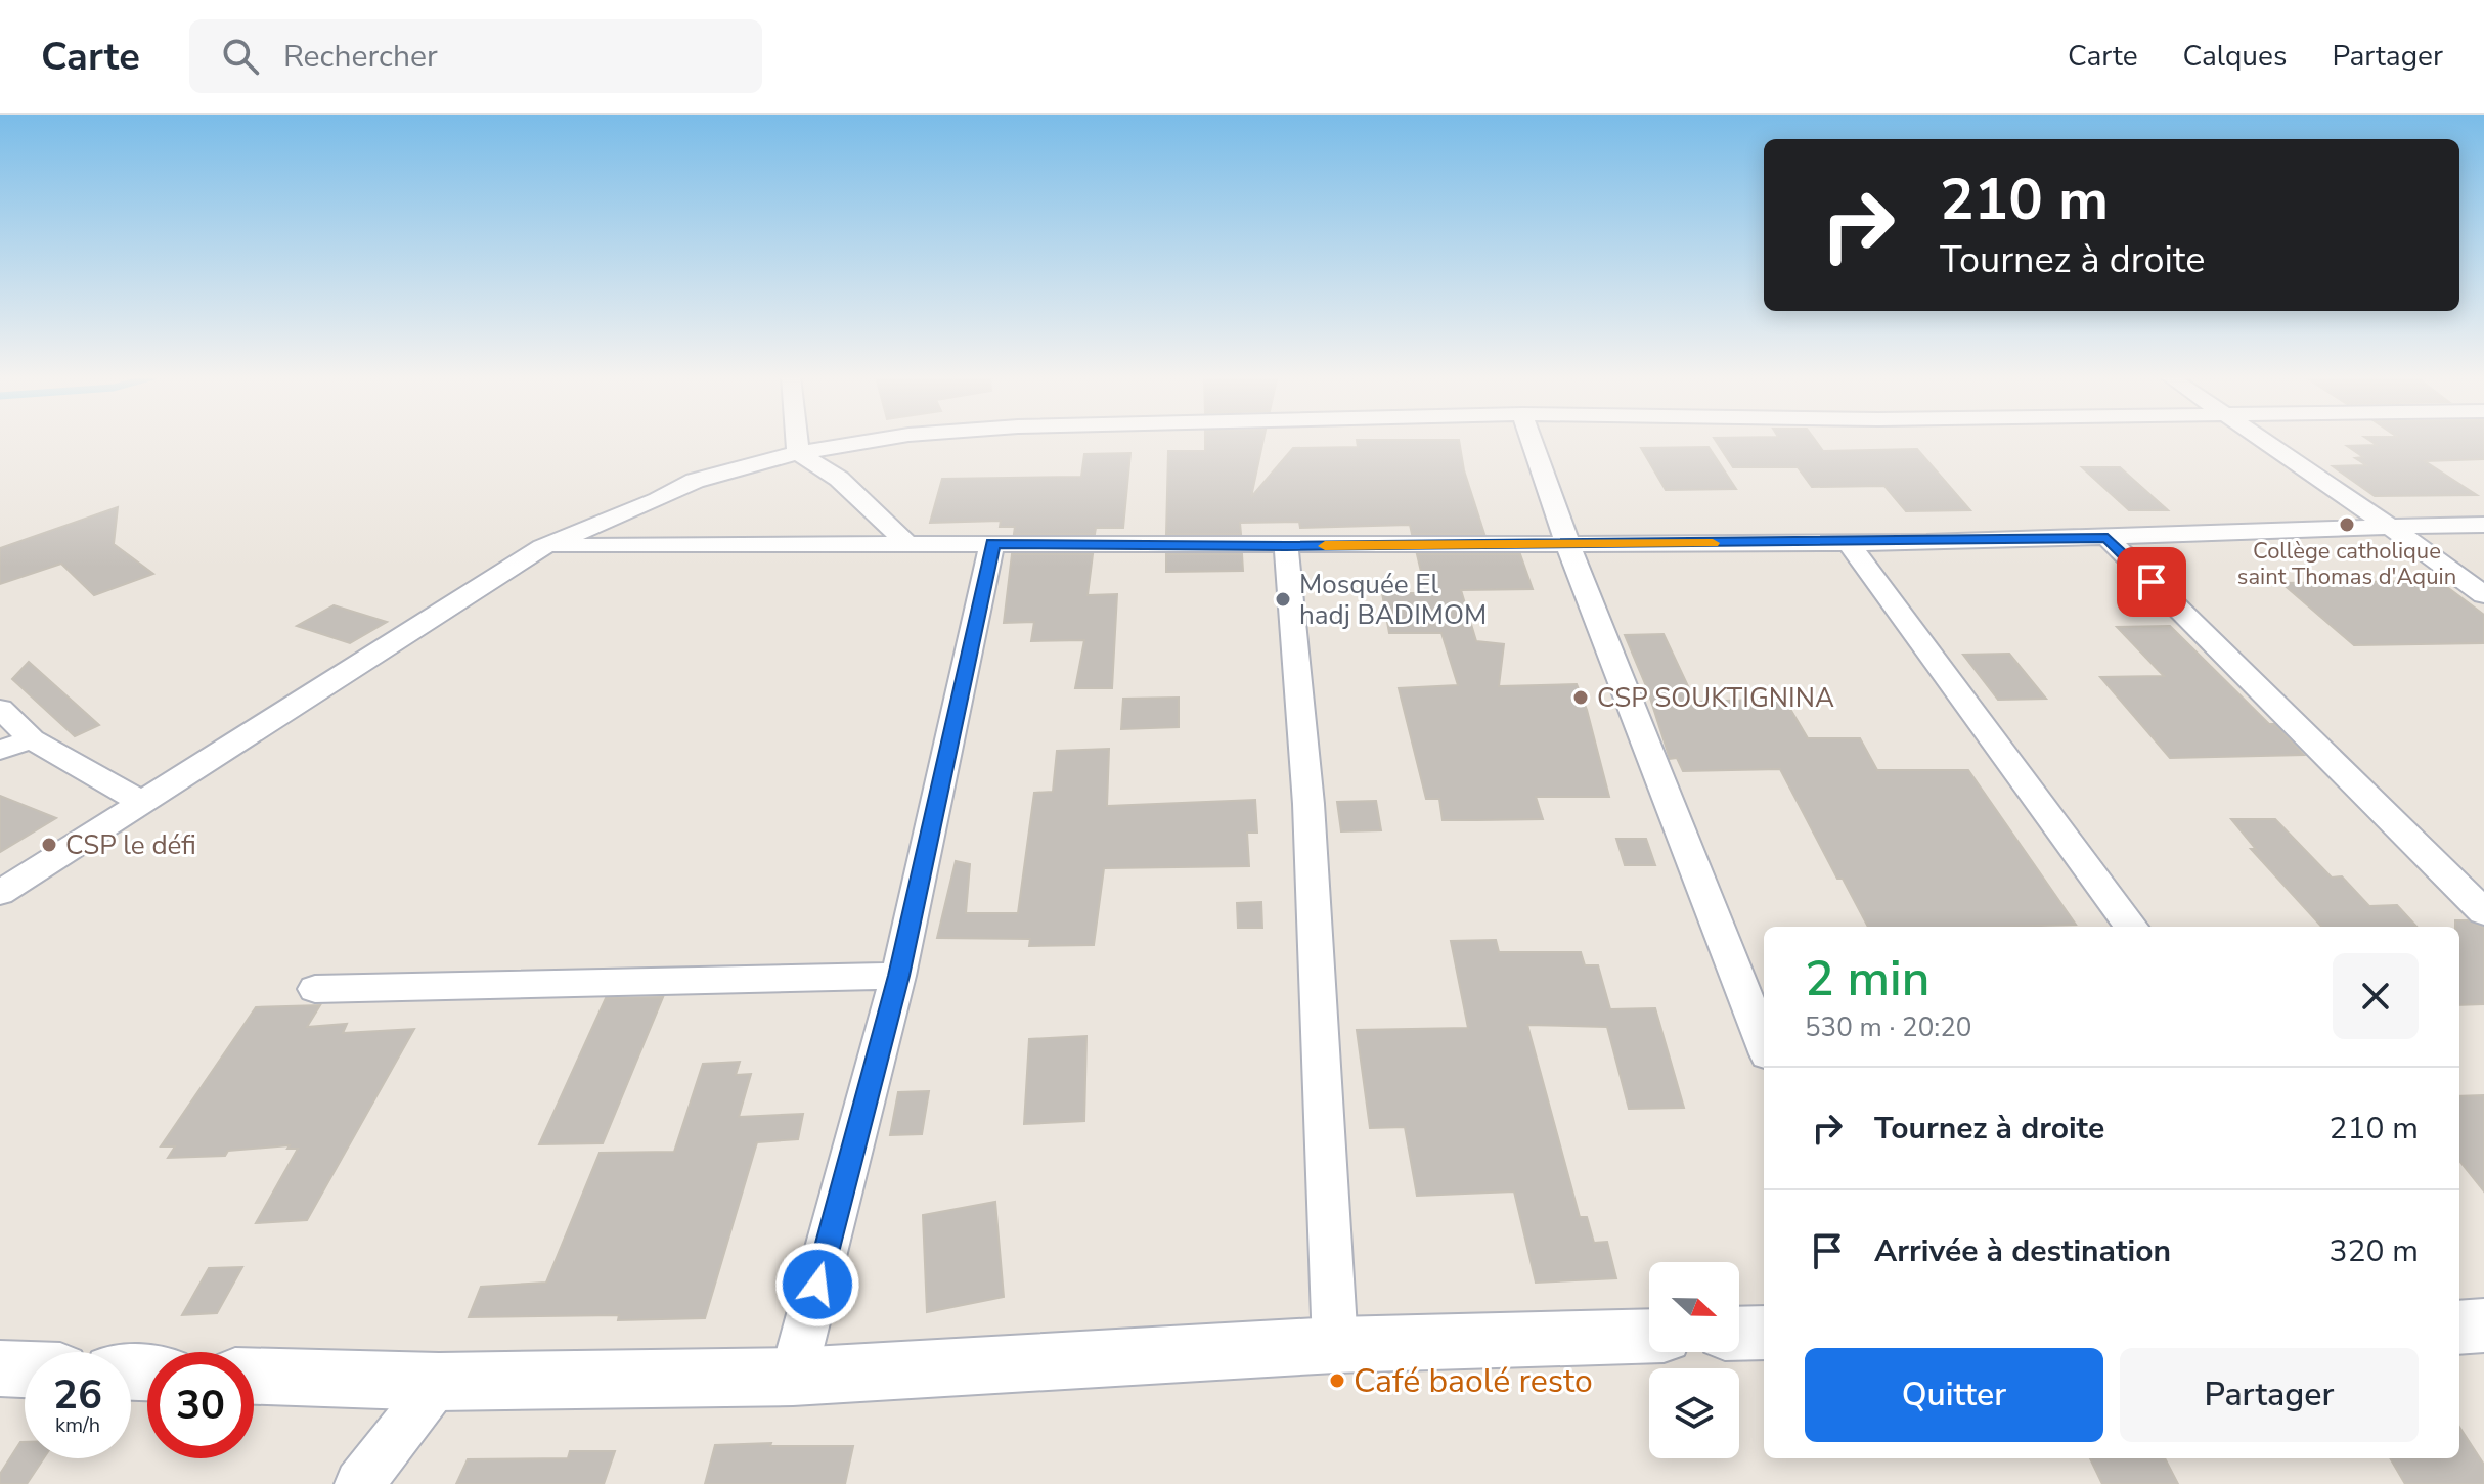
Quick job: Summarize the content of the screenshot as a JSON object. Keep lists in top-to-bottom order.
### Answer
{
  "places": [
    "Collège catholique saint Thomas d'Aquin",
    "Mosquée El hadj BADIMOM",
    "CSP SOUKTIGNINA",
    "CSP le défi",
    "Café baolé resto"
  ],
  "north": "right",
  "page": {
    "header": "Carte",
    "search": "Rechercher",
    "nav": ["Carte", "Calques", "Partager"],
    "turn": ["210 m", "Tournez à droite"],
    "heading": ["2 min", "530 m · 20:20"],
    "list": [
      {
        "name": "Tournez à droite",
        "value": "210 m"
      },
      {
        "name": "Arrivée à destination",
        "value": "320 m"
      }
    ],
    "buttons": ["Quitter", "Partager"],
    "speed": "26 km/h",
    "limit": "30"
  }
}
